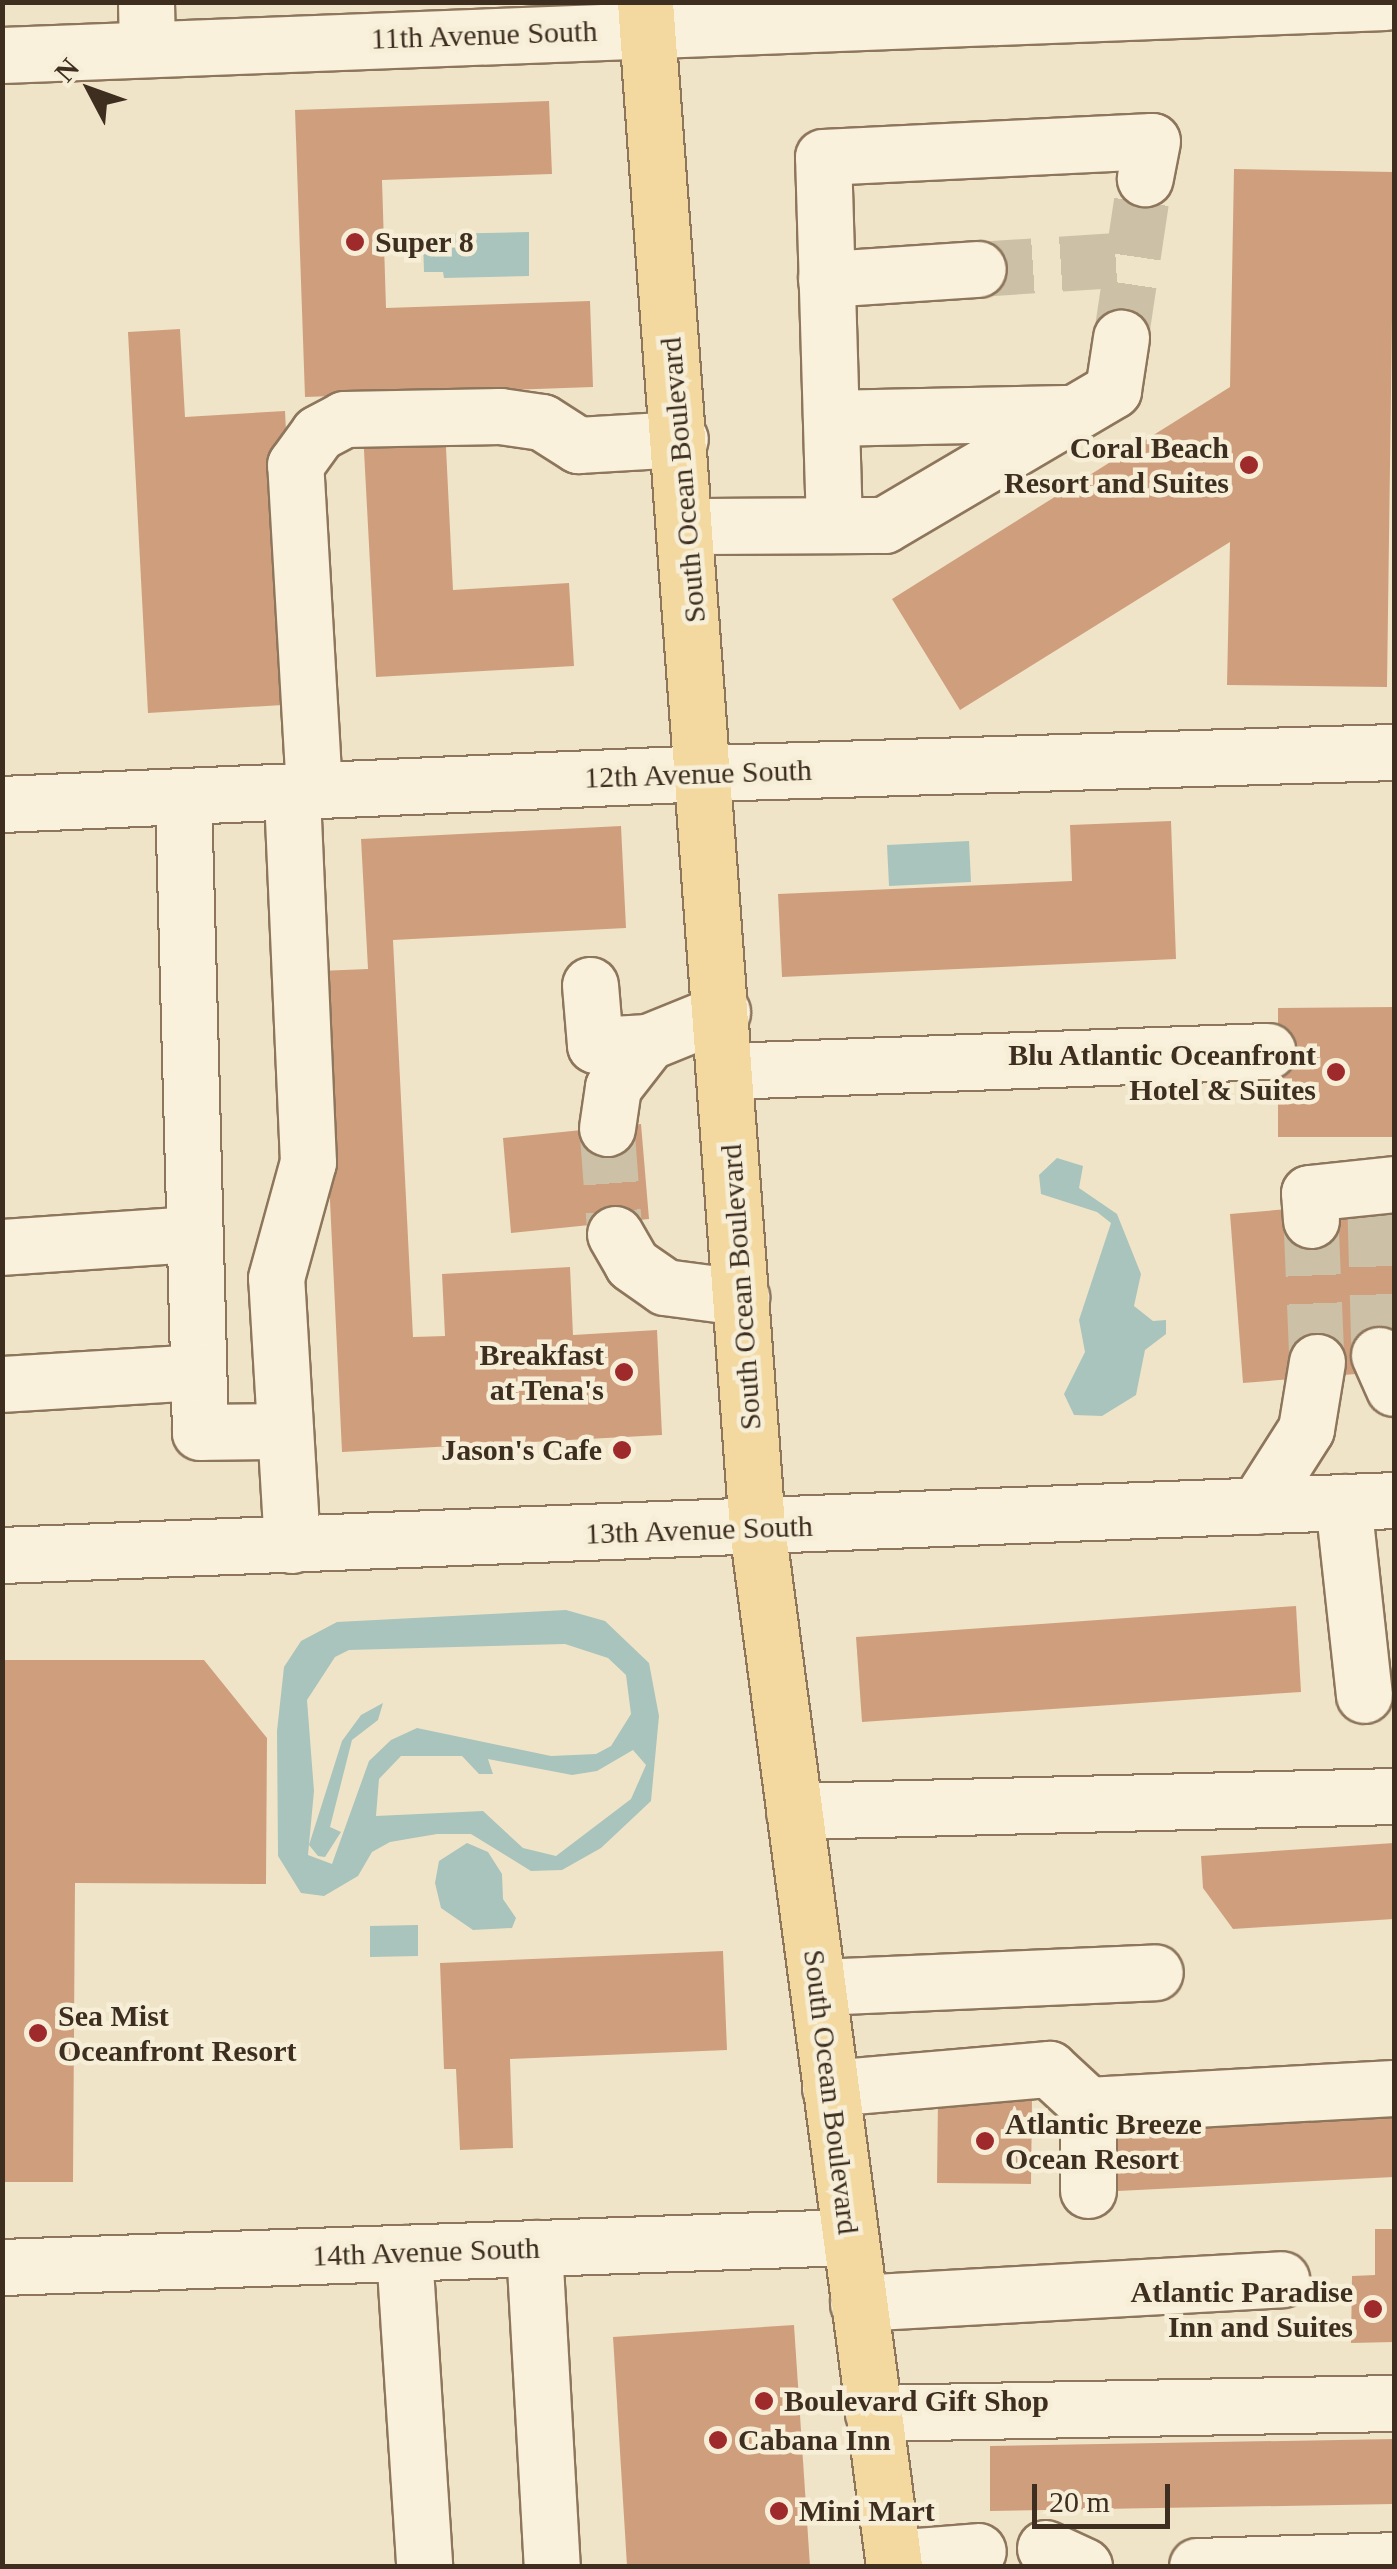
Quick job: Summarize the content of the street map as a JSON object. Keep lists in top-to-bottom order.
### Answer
{
  "streets": {
    "main road": ["South Ocean Boulevard"],
    "street": [
      "11th Avenue South",
      "12th Avenue South",
      "13th Avenue South",
      "14th Avenue South"
    ]
  },
  "crossings": [
    ["11th Avenue South", "South Ocean Boulevard"],
    ["South Ocean Boulevard", "12th Avenue South"],
    ["South Ocean Boulevard", "13th Avenue South"],
    ["South Ocean Boulevard", "14th Avenue South"]
  ],
  "places": [
    "Super 8",
    "Coral Beach Resort and Suites",
    "Blu Atlantic Oceanfront Hotel & Suites",
    "Breakfast at Tena's",
    "Jason's Cafe",
    "Sea Mist Oceanfront Resort",
    "Atlantic Breeze Ocean Resort",
    "Atlantic Paradise Inn and Suites",
    "Boulevard Gift Shop",
    "Cabana Inn",
    "Mini Mart"
  ],
  "scale_bar": "20 m",
  "north": "top left"
}
